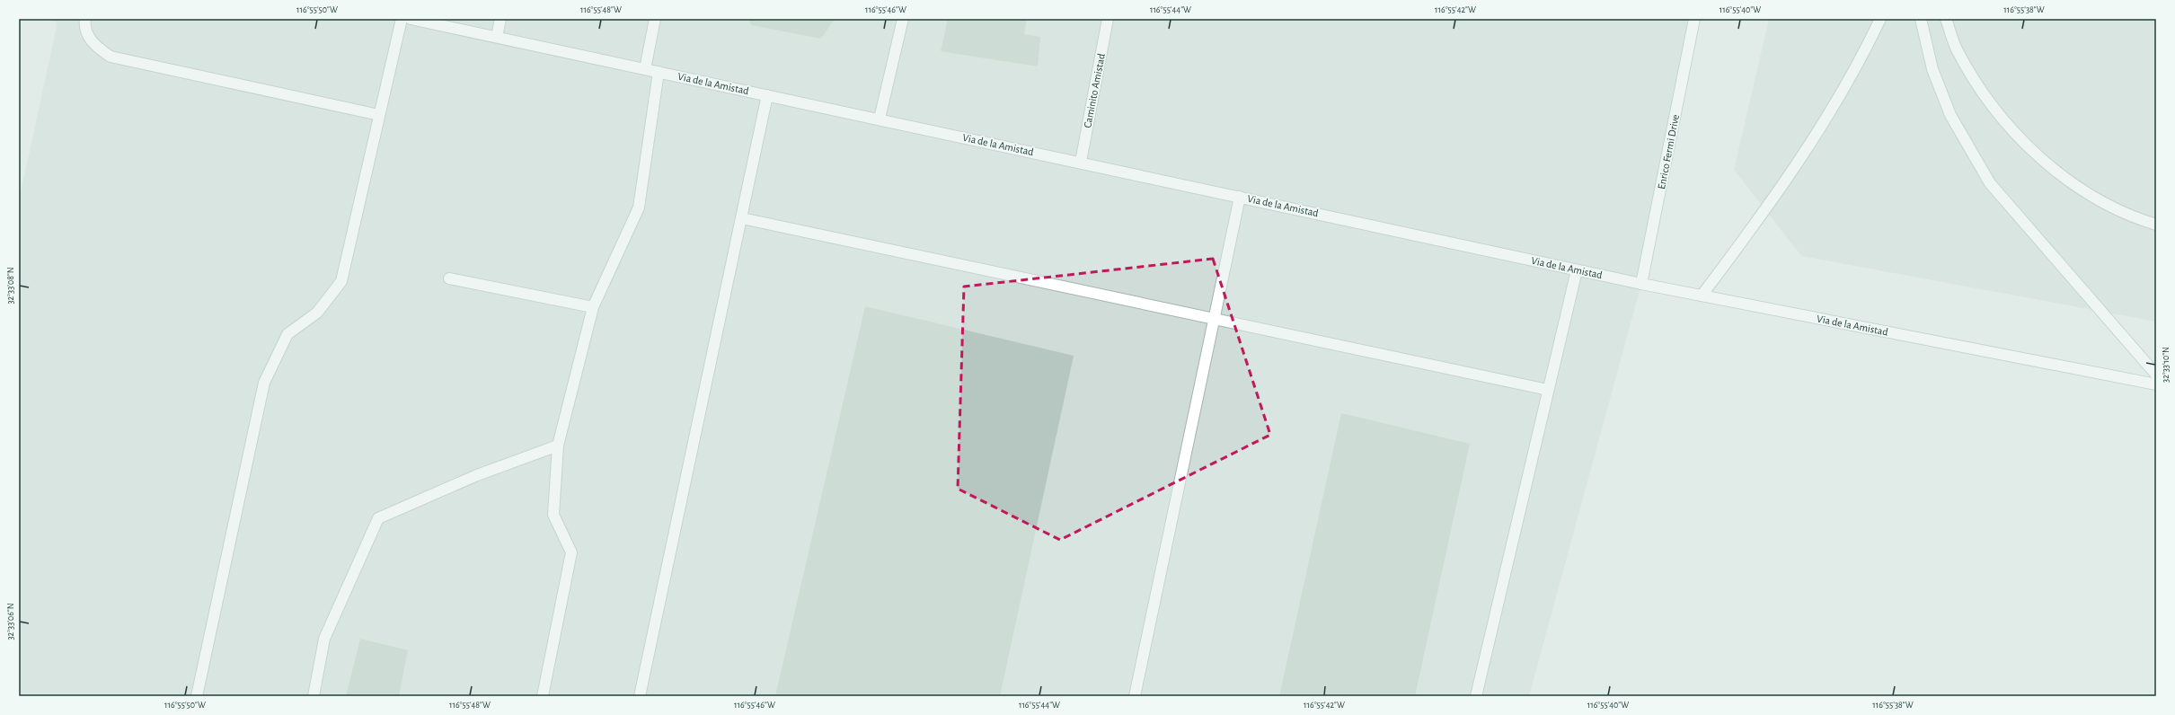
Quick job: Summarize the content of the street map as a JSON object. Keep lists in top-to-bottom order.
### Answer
{
  "streets": {
    "street": ["Via de la Amistad", "Caminito Amistad", "Enrico Fermi Drive"]
  },
  "crossings": [
    ["Via de la Amistad", "Caminito Amistad"],
    ["Via de la Amistad", "Enrico Fermi Drive"]
  ],
  "coordinates": [
    "116°55'50\"W",
    "116°55'48\"W",
    "116°55'46\"W",
    "116°55'44\"W",
    "116°55'42\"W",
    "116°55'40\"W",
    "116°55'38\"W",
    "32°33'08\"N",
    "32°33'10\"N",
    "32°33'06\"N"
  ]
}
